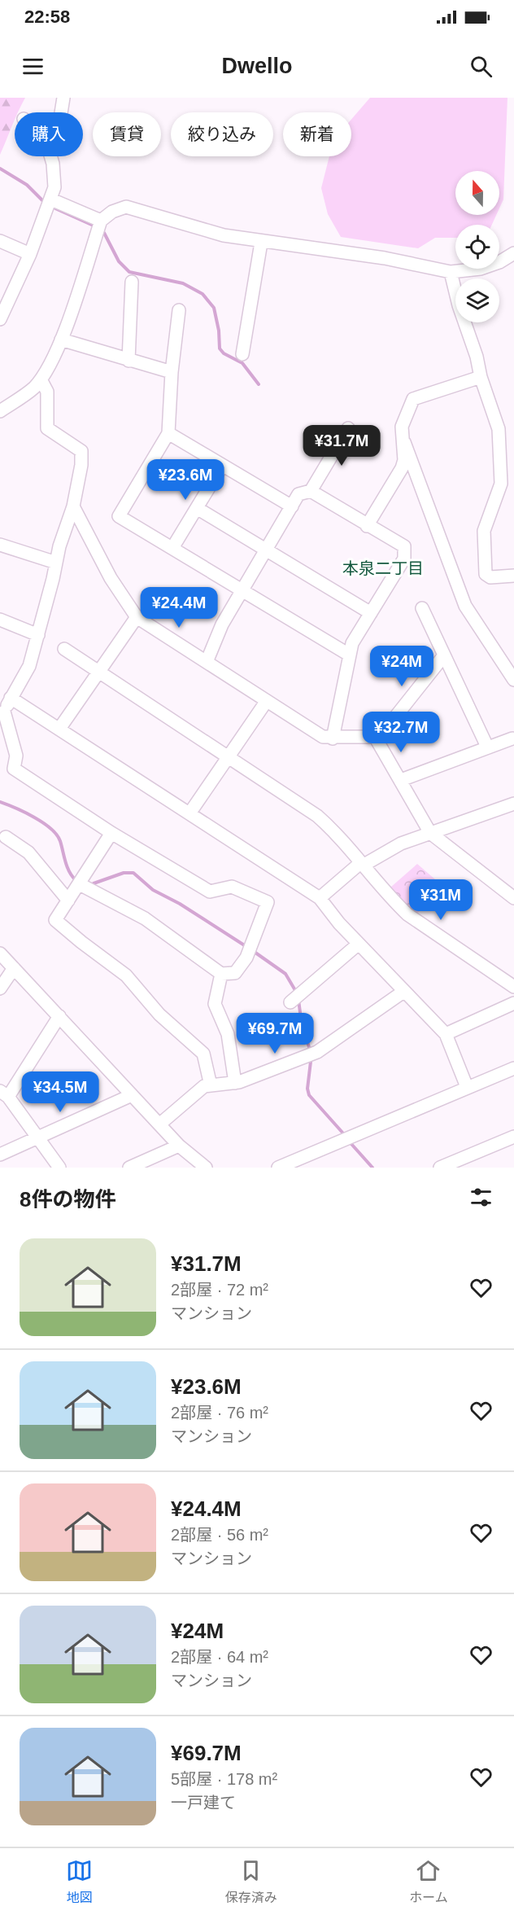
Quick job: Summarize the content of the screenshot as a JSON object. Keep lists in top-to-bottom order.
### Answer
{
  "districts": ["本泉二丁目"],
  "north": "top",
  "page": {
    "status": "22:58",
    "header": "Dwello",
    "chip": [
      "購入",
      "賃貸",
      "絞り込み",
      "新着"
    ],
    "price": [
      "¥31.7M",
      "¥23.6M",
      "¥24.4M",
      "¥24M",
      "¥32.7M",
      "¥31M",
      "¥69.7M",
      "¥34.5M"
    ],
    "heading": "8件の物件",
    "list": [
      {
        "name": "¥31.7M",
        "note": "2部屋 · 72 m² · マンション"
      },
      {
        "name": "¥23.6M",
        "note": "2部屋 · 76 m² · マンション"
      },
      {
        "name": "¥24.4M",
        "note": "2部屋 · 56 m² · マンション"
      },
      {
        "name": "¥24M",
        "note": "2部屋 · 64 m² · マンション"
      },
      {
        "name": "¥69.7M",
        "note": "5部屋 · 178 m² · 一戸建て"
      }
    ],
    "tabs": ["地図", "保存済み", "ホーム"]
  }
}
